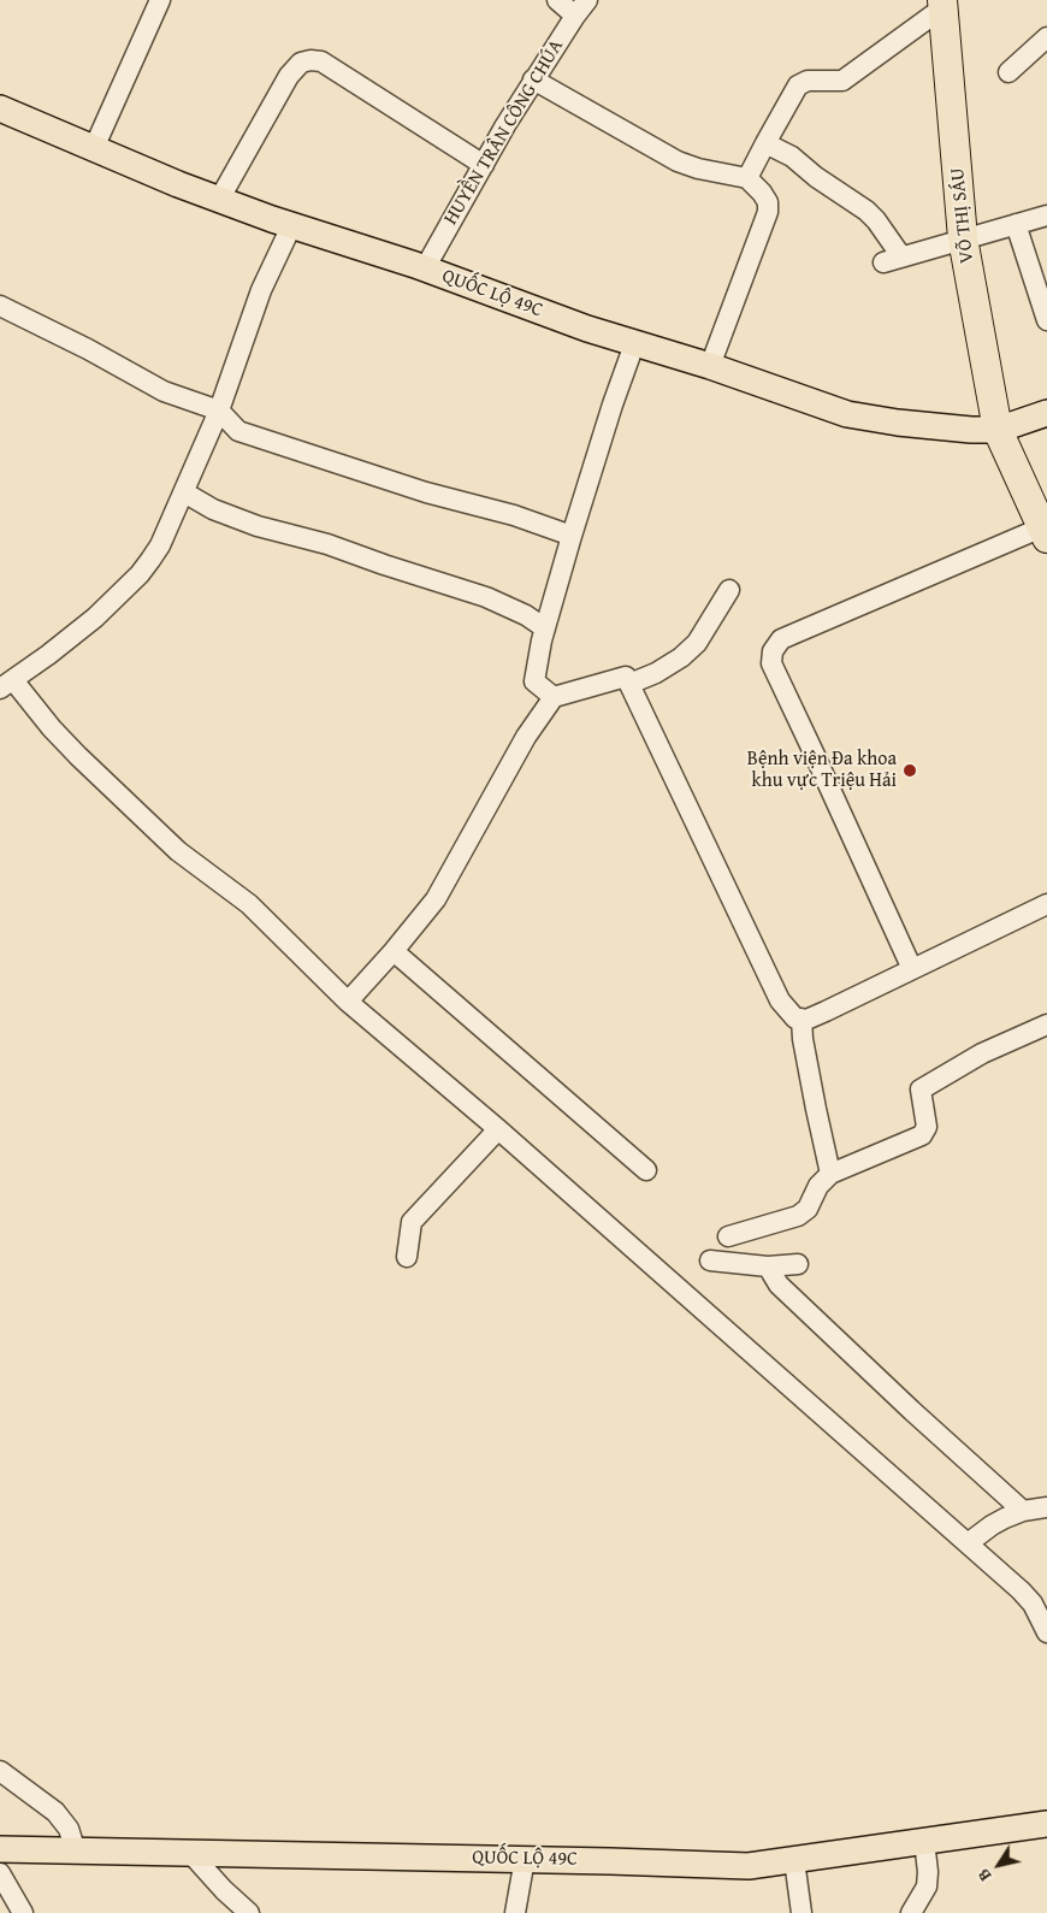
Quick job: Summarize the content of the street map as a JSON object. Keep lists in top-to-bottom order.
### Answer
{
  "streets": {
    "highway": ["VÕ THỊ SÁU"],
    "main road": ["QUỐC LỘ 49C"],
    "street": ["HUYỀN TRÂN CÔNG CHÚA"]
  },
  "crossings": [
    ["HUYỀN TRÂN CÔNG CHÚA", "QUỐC LỘ 49C"],
    ["VÕ THỊ SÁU", "QUỐC LỘ 49C"]
  ],
  "places": ["Bệnh viện Đa khoa khu vực Triệu Hải"],
  "north": "bottom left"
}
